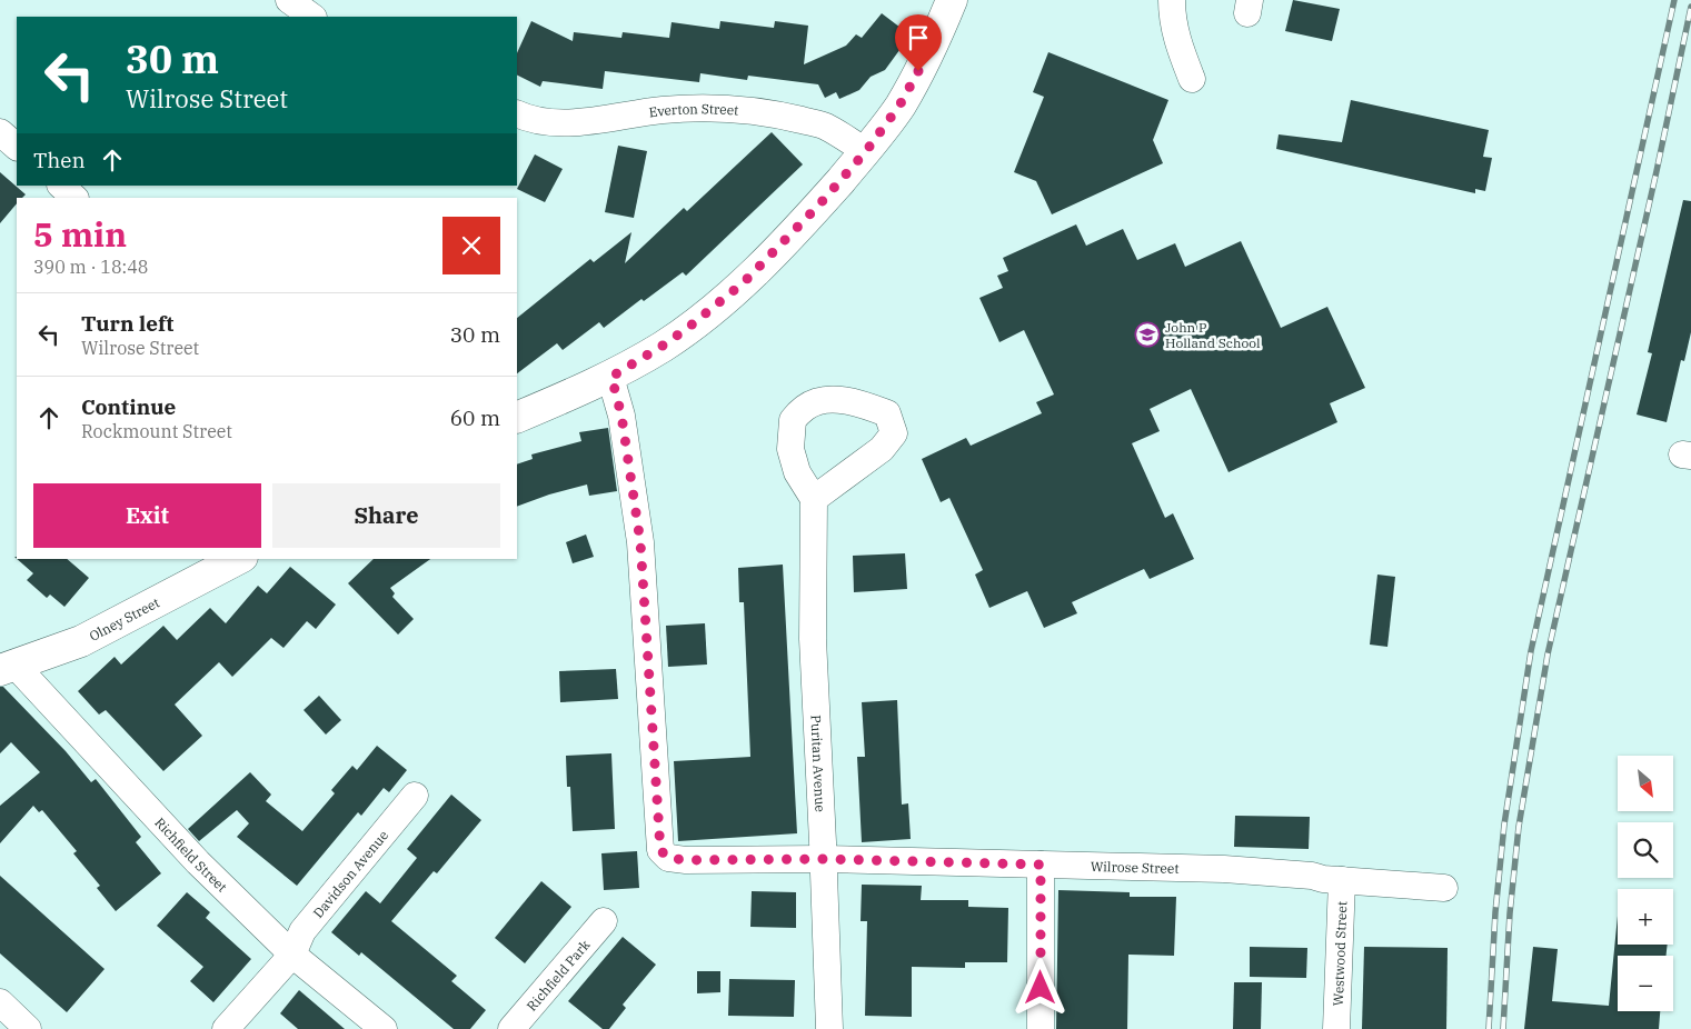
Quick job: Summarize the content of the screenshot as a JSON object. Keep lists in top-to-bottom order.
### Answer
{
  "streets": {
    "street": [
      "Everton Street",
      "Olney Street",
      "Puritan Avenue",
      "Richfield Street",
      "Wilrose Street",
      "Davidson Avenue",
      "Westwood Street",
      "Richfield Park"
    ]
  },
  "crossings": [
    ["Olney Street", "Richfield Street"],
    ["Puritan Avenue", "Wilrose Street"],
    ["Richfield Street", "Davidson Avenue"],
    ["Wilrose Street", "Westwood Street"]
  ],
  "places": {
    "school or university": ["John P Holland School"]
  },
  "north": "bottom right",
  "page": {
    "turn": ["30 m", "Wilrose Street"],
    "then": "Then",
    "heading": ["5 min", "390 m · 18:48"],
    "list": [
      {
        "name": "Turn left",
        "note": "Wilrose Street",
        "value": "30 m"
      },
      {
        "name": "Continue",
        "note": "Rockmount Street",
        "value": "60 m"
      }
    ],
    "buttons": ["Exit", "Share"],
    "map_buttons": ["+", "−"]
  }
}
